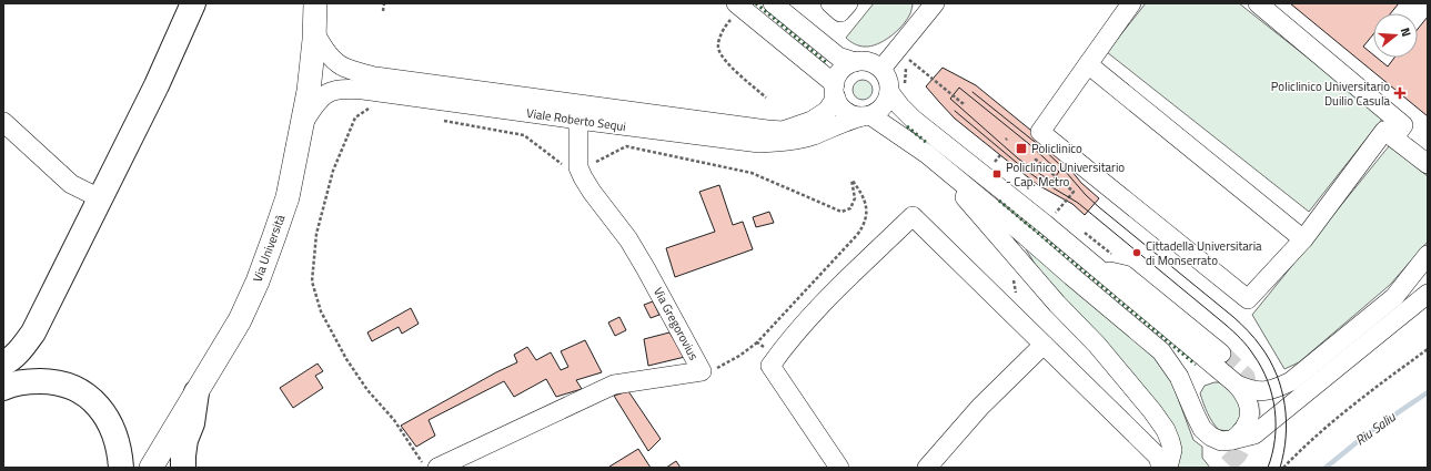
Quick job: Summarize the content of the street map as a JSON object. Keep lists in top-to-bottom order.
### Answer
{
  "streets": {
    "main road": ["Via Università"],
    "street": ["Viale Roberto Sequi", "Via Gregorovius"]
  },
  "crossings": [
    ["Viale Roberto Sequi", "Via Università"],
    ["Viale Roberto Sequi", "Via Gregorovius"]
  ],
  "water": ["Riu Saliu"],
  "places": {
    "health": ["Policlinico Universitario Duilio Casula"],
    "transit": ["Policlinico", "Policlinico Universitario - Cap. Metro"],
    "other": ["Cittadella Universitaria di Monserrato"]
  },
  "north": "right"
}
